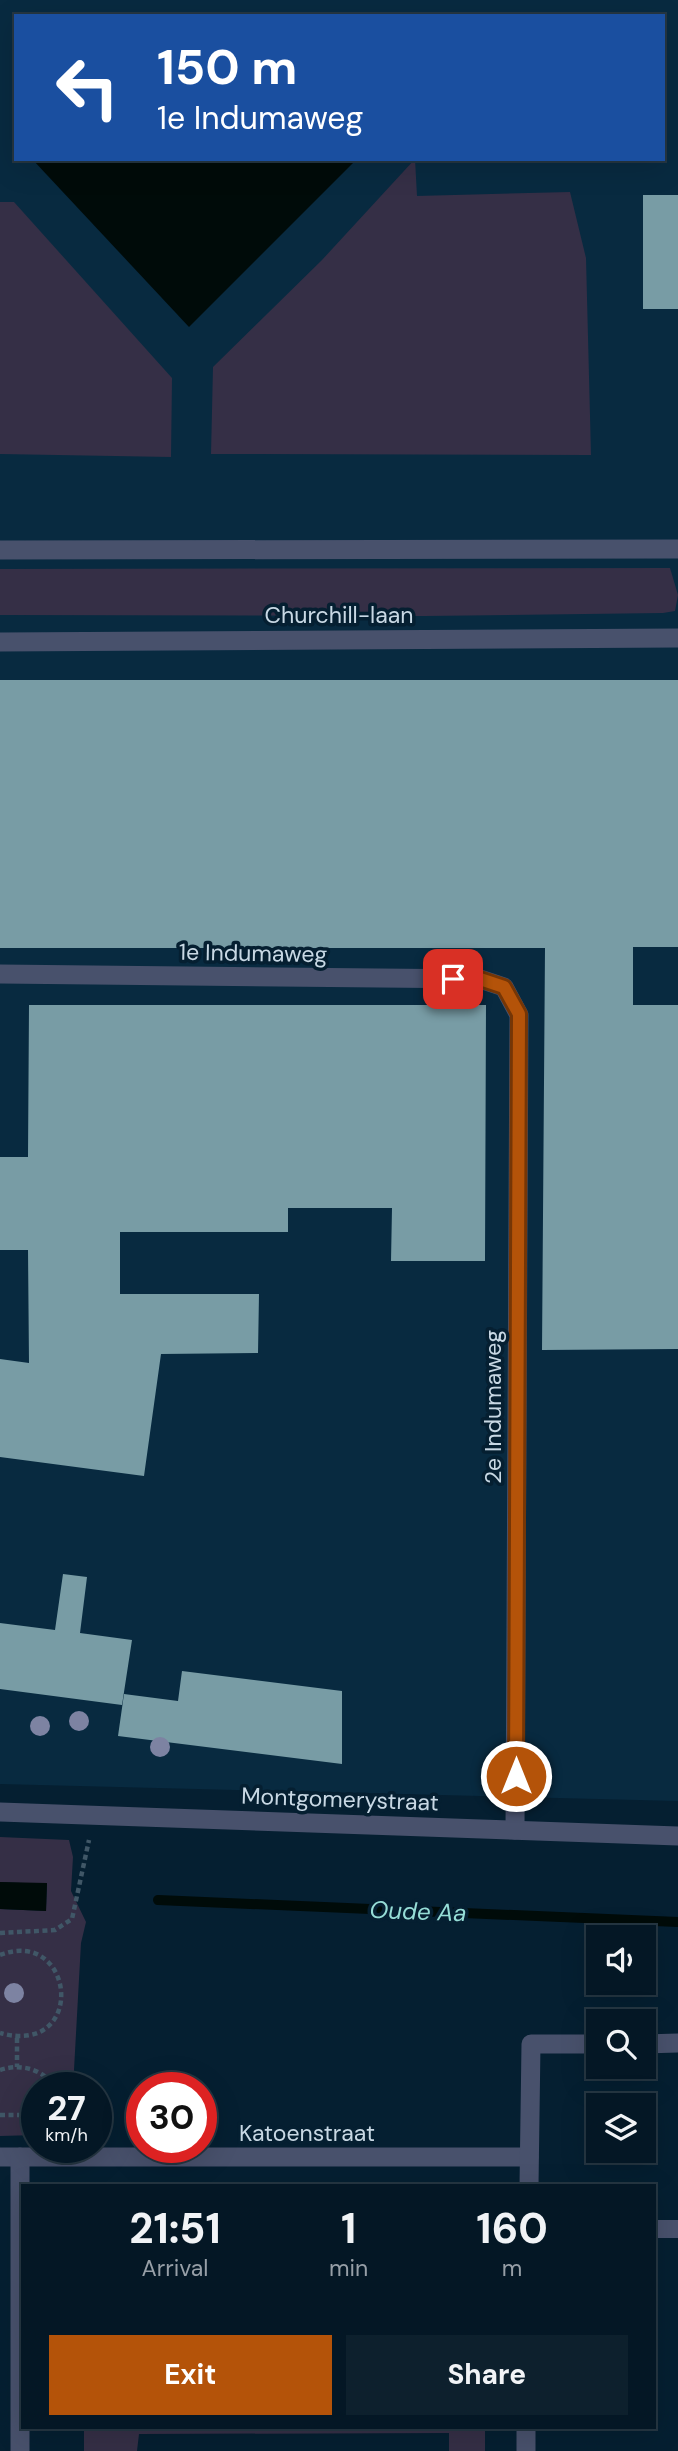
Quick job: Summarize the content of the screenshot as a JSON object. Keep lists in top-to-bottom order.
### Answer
{
  "streets": {
    "street": [
      "Churchill-laan",
      "1e Indumaweg",
      "2e Indumaweg",
      "Montgomerystraat",
      "Katoenstraat"
    ]
  },
  "crossings": [
    ["1e Indumaweg", "2e Indumaweg"],
    ["2e Indumaweg", "Montgomerystraat"]
  ],
  "water": ["Oude Aa"],
  "page": {
    "turn": ["150 m", "1e Indumaweg"],
    "speed": "27 km/h",
    "limit": "30",
    "eta": [
      "21:51",
      "Arrival",
      "1",
      "min",
      "160",
      "m"
    ],
    "buttons": ["Exit", "Share"]
  }
}
